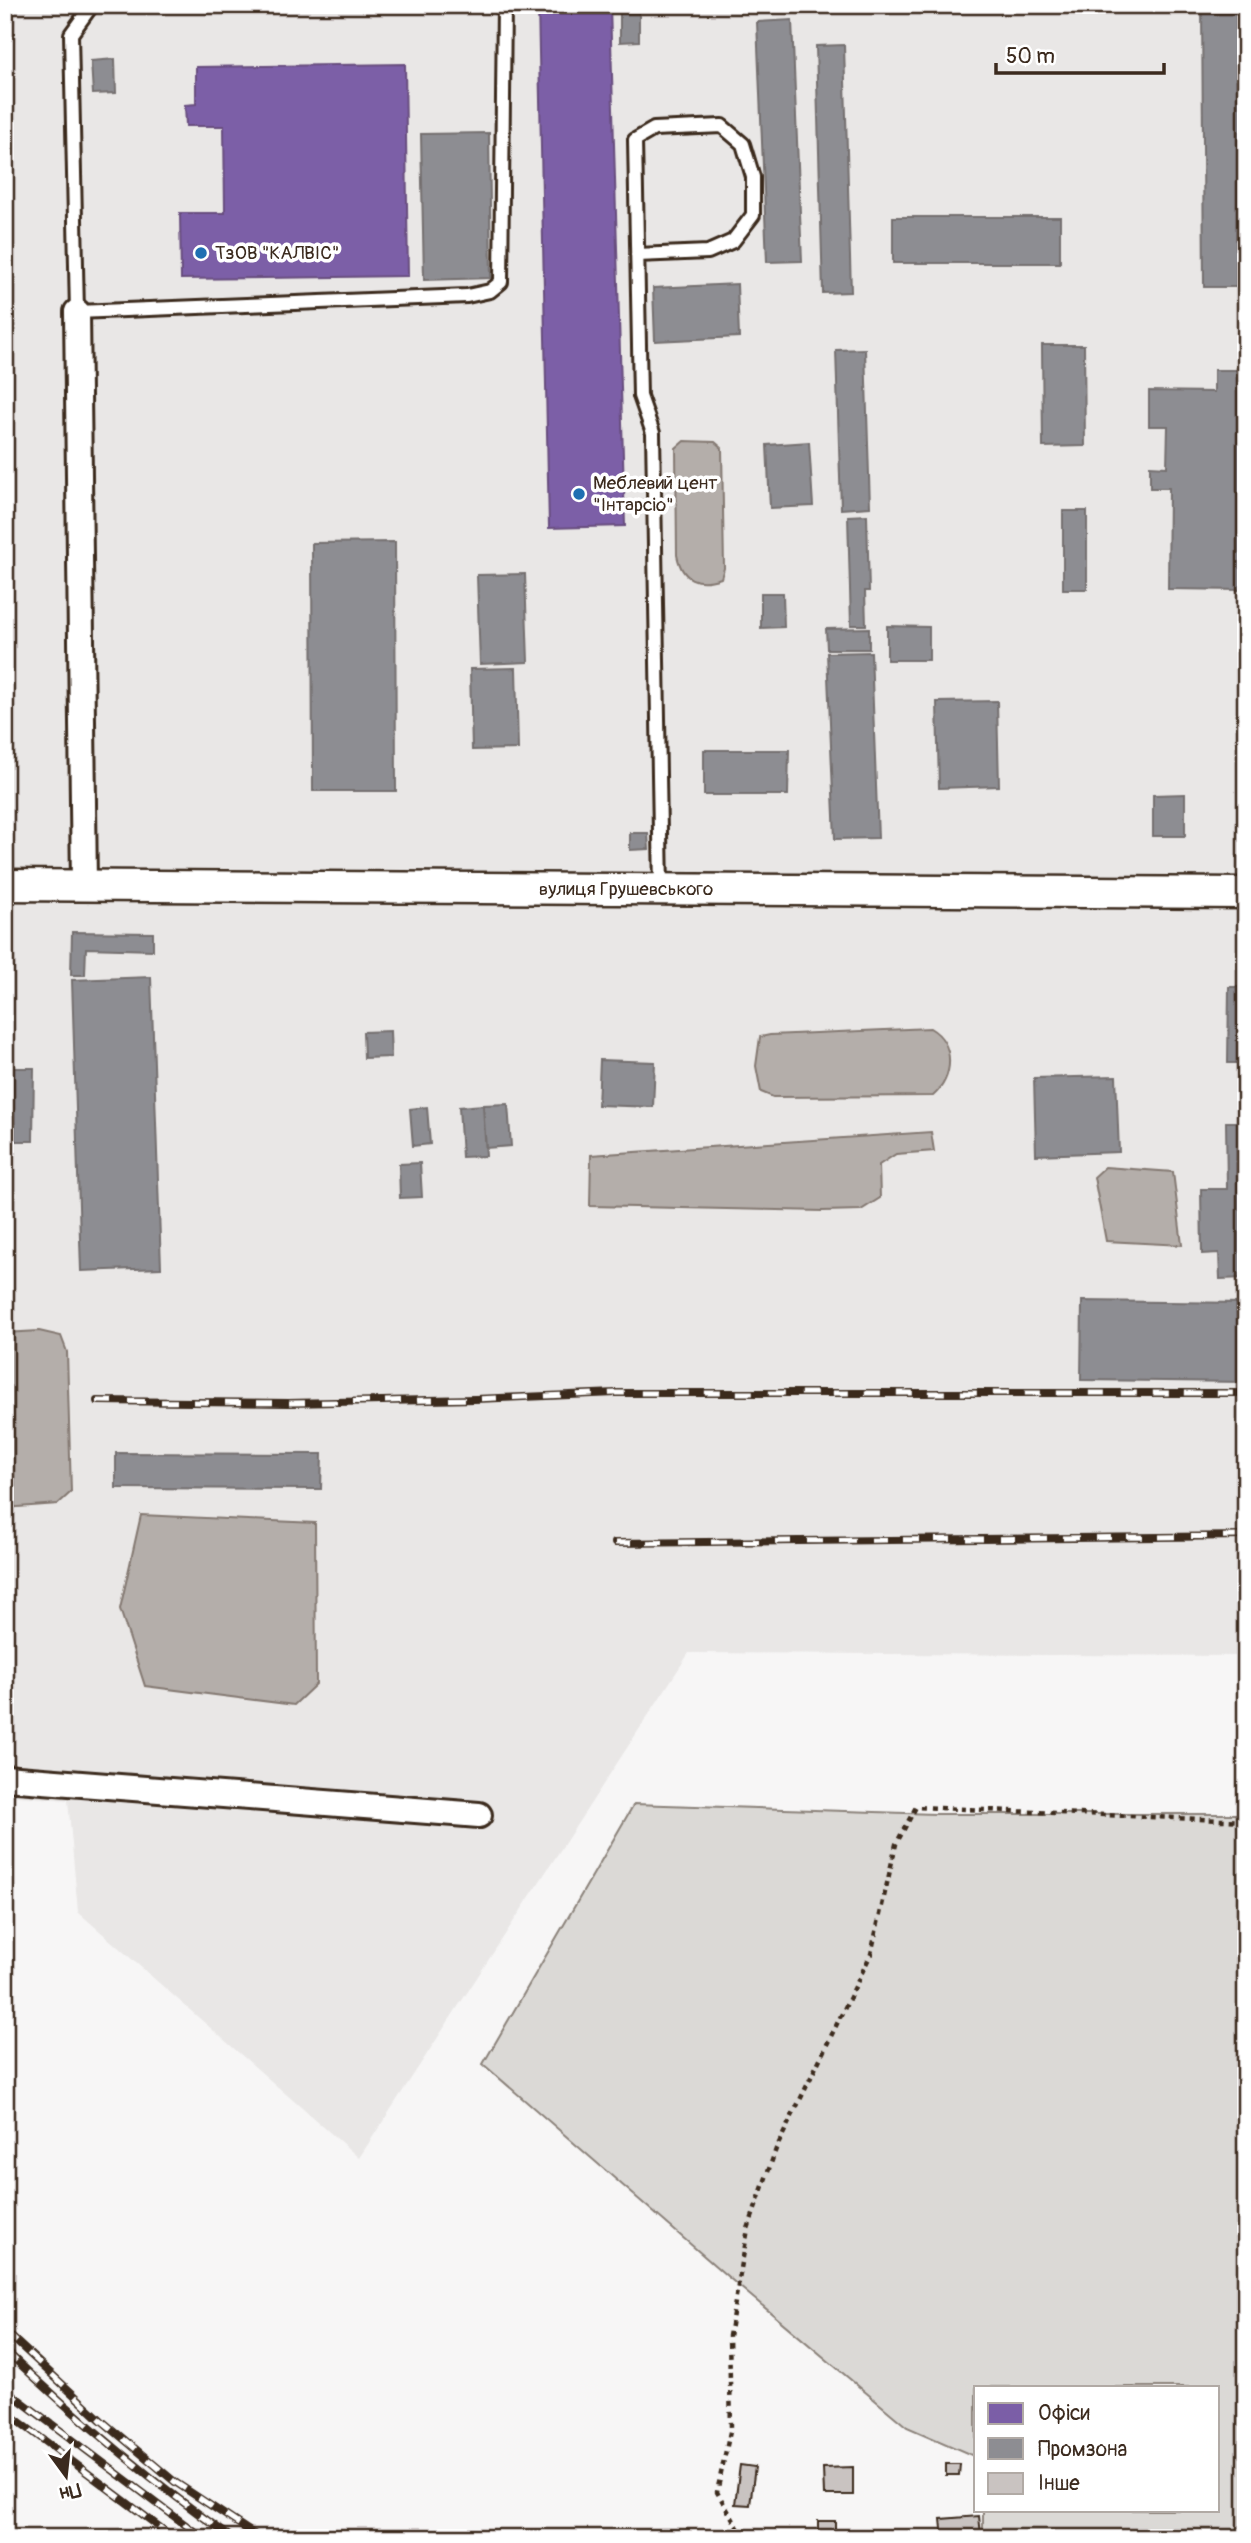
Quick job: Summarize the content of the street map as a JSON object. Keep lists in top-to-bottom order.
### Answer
{
  "streets": {
    "street": ["вулиця Грушевського"]
  },
  "places": ["ТзОВ \"КАЛВІС\"", "Меблевий цент \"Інтарсіо\""],
  "legend": ["Офіси", "Промзона", "Інше"],
  "scale_bar": "50 m",
  "north": "bottom"
}
